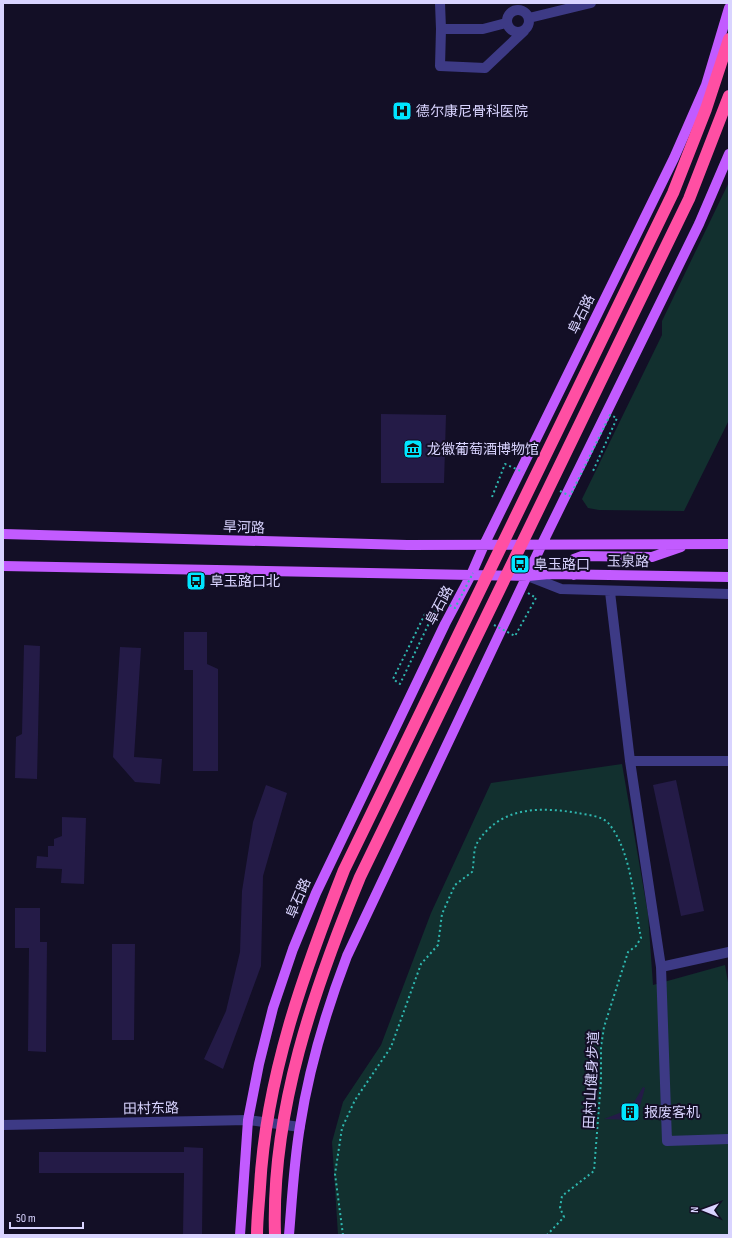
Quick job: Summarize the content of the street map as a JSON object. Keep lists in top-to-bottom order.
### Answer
{
  "streets": {
    "main road": ["阜石路", "旱河路", "玉泉路"],
    "street": ["田村东路"],
    "path": ["田村山健身步道"]
  },
  "crossings": [
    ["阜石路", "旱河路"],
    ["阜石路", "玉泉路"],
    ["阜石路", "田村东路"],
    ["旱河路", "玉泉路"]
  ],
  "places": {
    "hospital": ["德尔康尼骨科医院"],
    "museum": ["龙徽葡萄酒博物馆"],
    "bus stop": ["阜玉路口", "阜玉路口北"],
    "building": ["报废客机"]
  },
  "scale_bar": "50 m",
  "north": "left"
}
